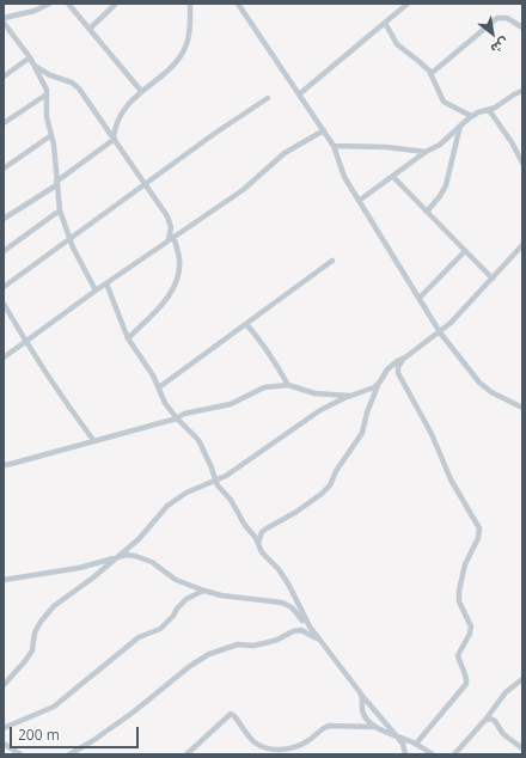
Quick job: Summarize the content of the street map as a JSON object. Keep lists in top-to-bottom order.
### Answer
{
  "scale_bar": "200 m",
  "north": "bottom right"
}
